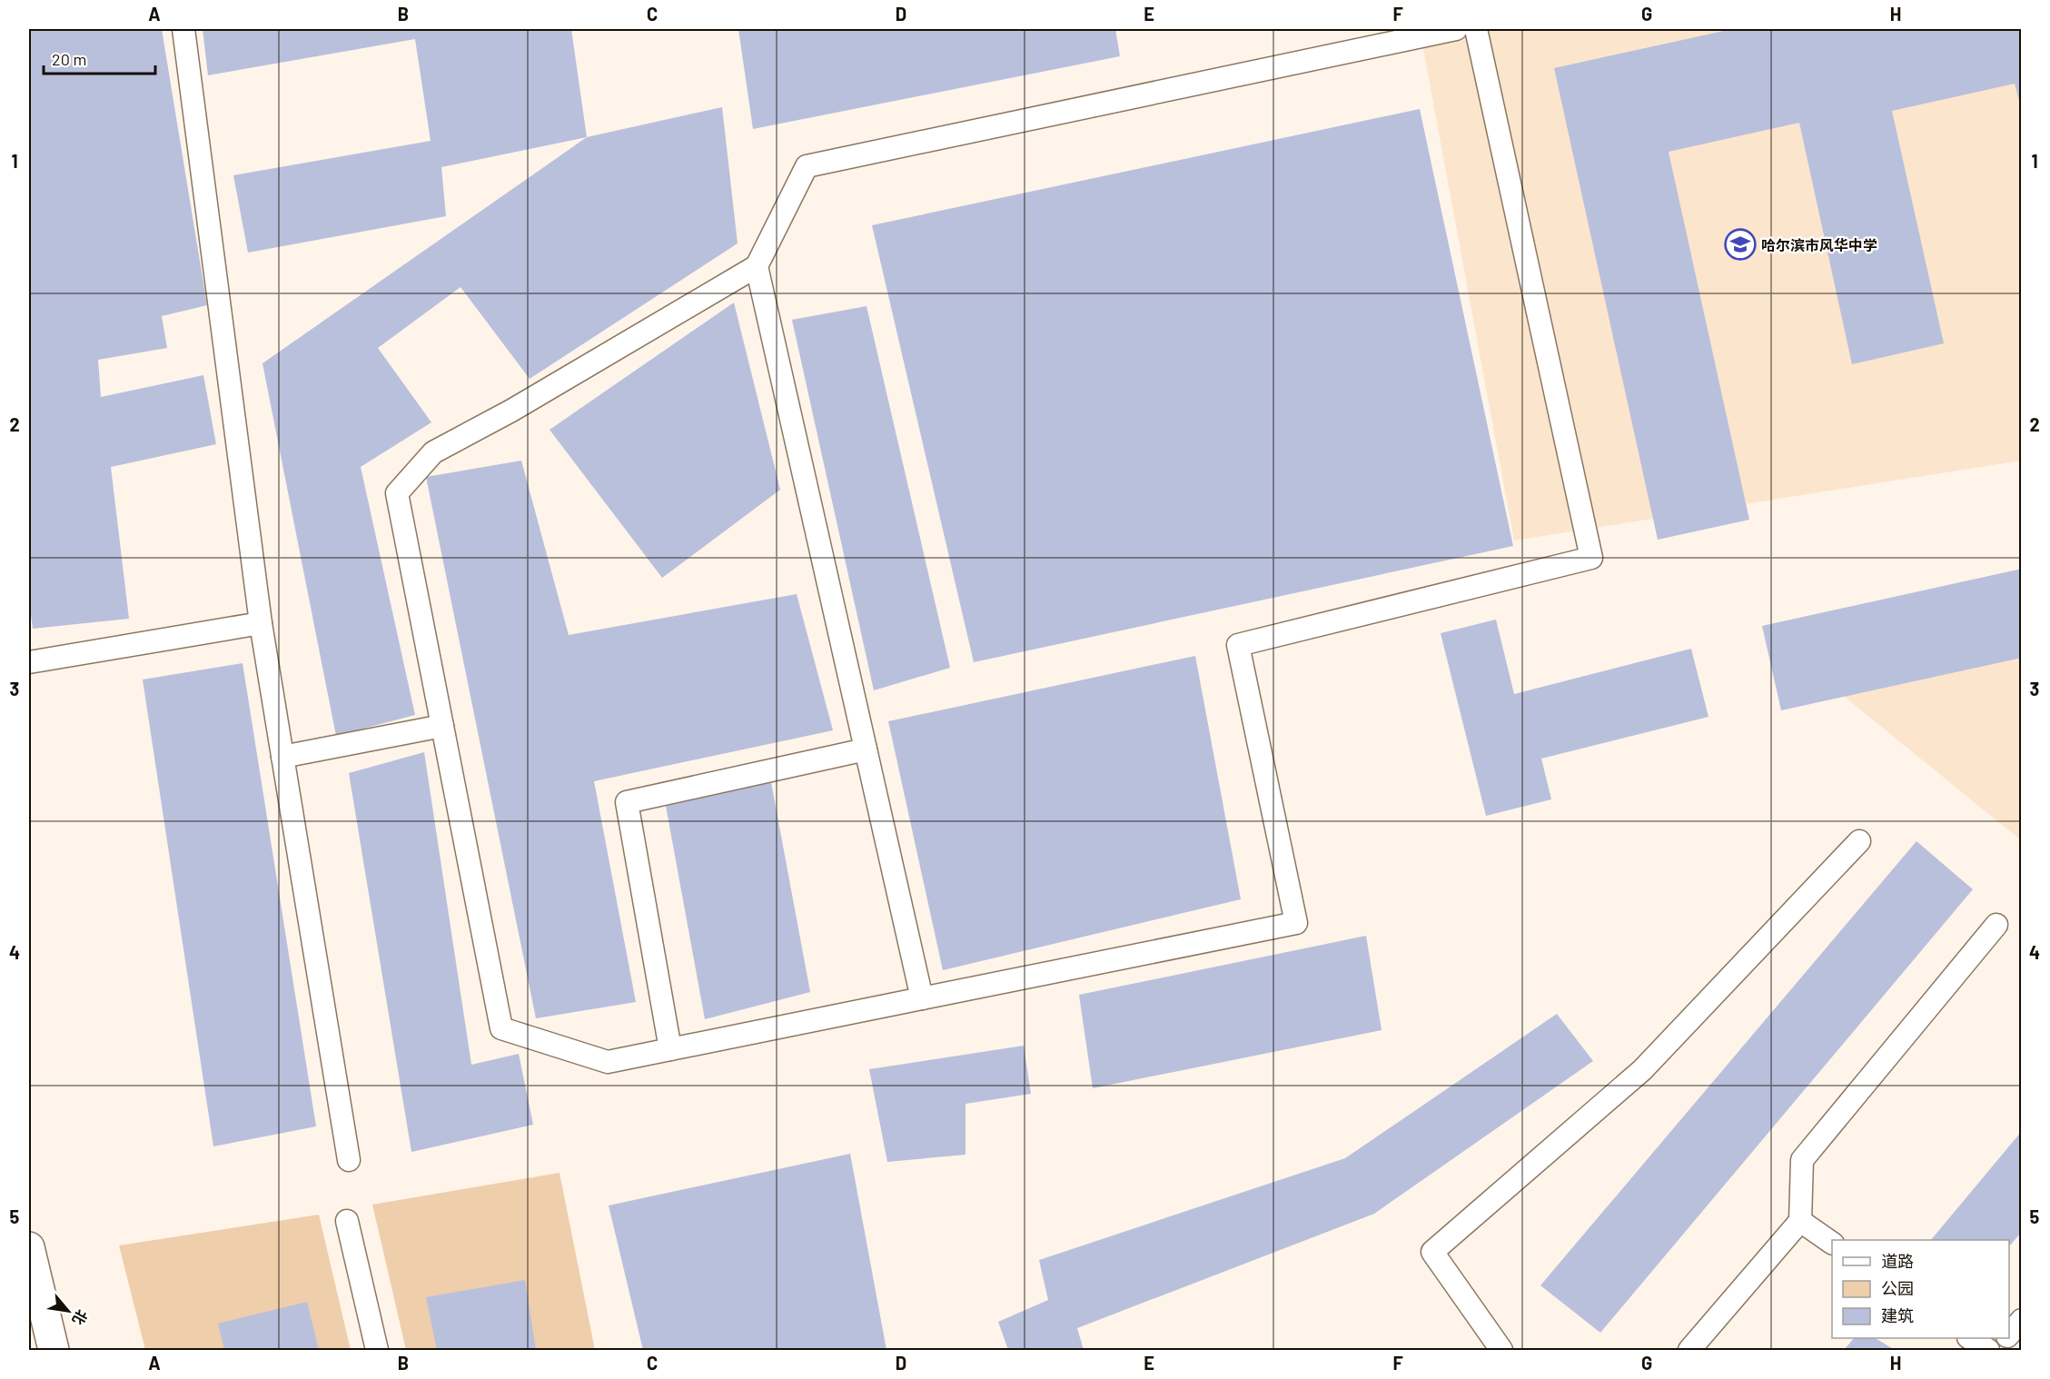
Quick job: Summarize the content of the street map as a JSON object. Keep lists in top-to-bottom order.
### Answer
{
  "places": {
    "school or university": ["哈尔滨市风华中学"]
  },
  "legend": ["道路", "公园", "建筑"],
  "scale_bar": "20 m",
  "north": "bottom right",
  "grid": {
    "columns": [
      "A",
      "B",
      "C",
      "D",
      "E",
      "F",
      "G",
      "H"
    ],
    "rows": [
      "1",
      "2",
      "3",
      "4",
      "5"
    ]
  }
}
